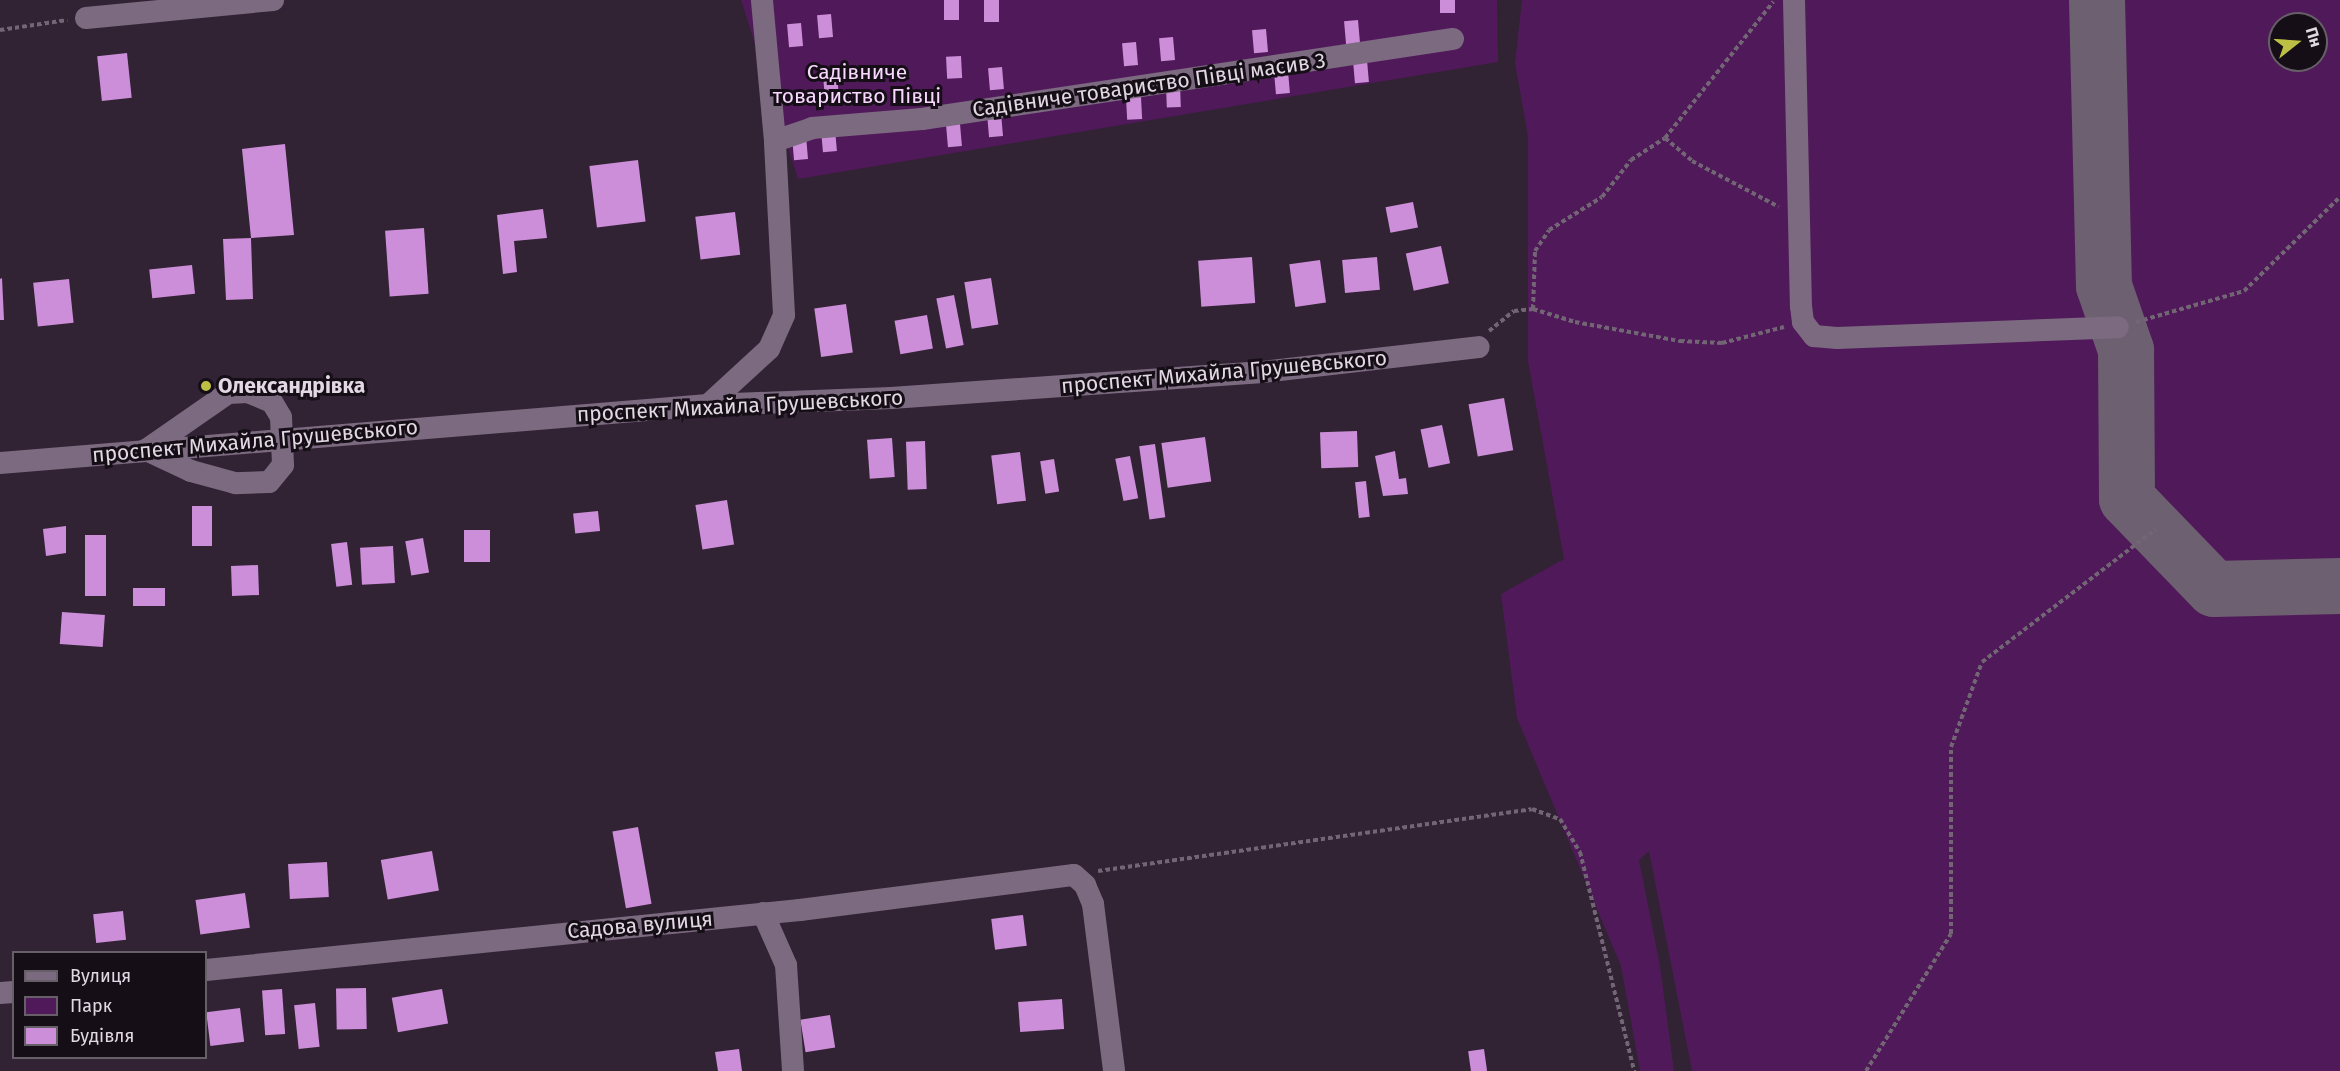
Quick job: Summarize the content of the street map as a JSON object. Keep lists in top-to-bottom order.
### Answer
{
  "streets": {
    "street": ["Садівниче товариство Півці масив 3", "проспект Михайла Грушевського", "Садова вулиця"]
  },
  "parks": ["Садівниче товариство Півці"],
  "places": ["Олександрівка"],
  "legend": ["Вулиця", "Парк", "Будівля"],
  "north": "right"
}
